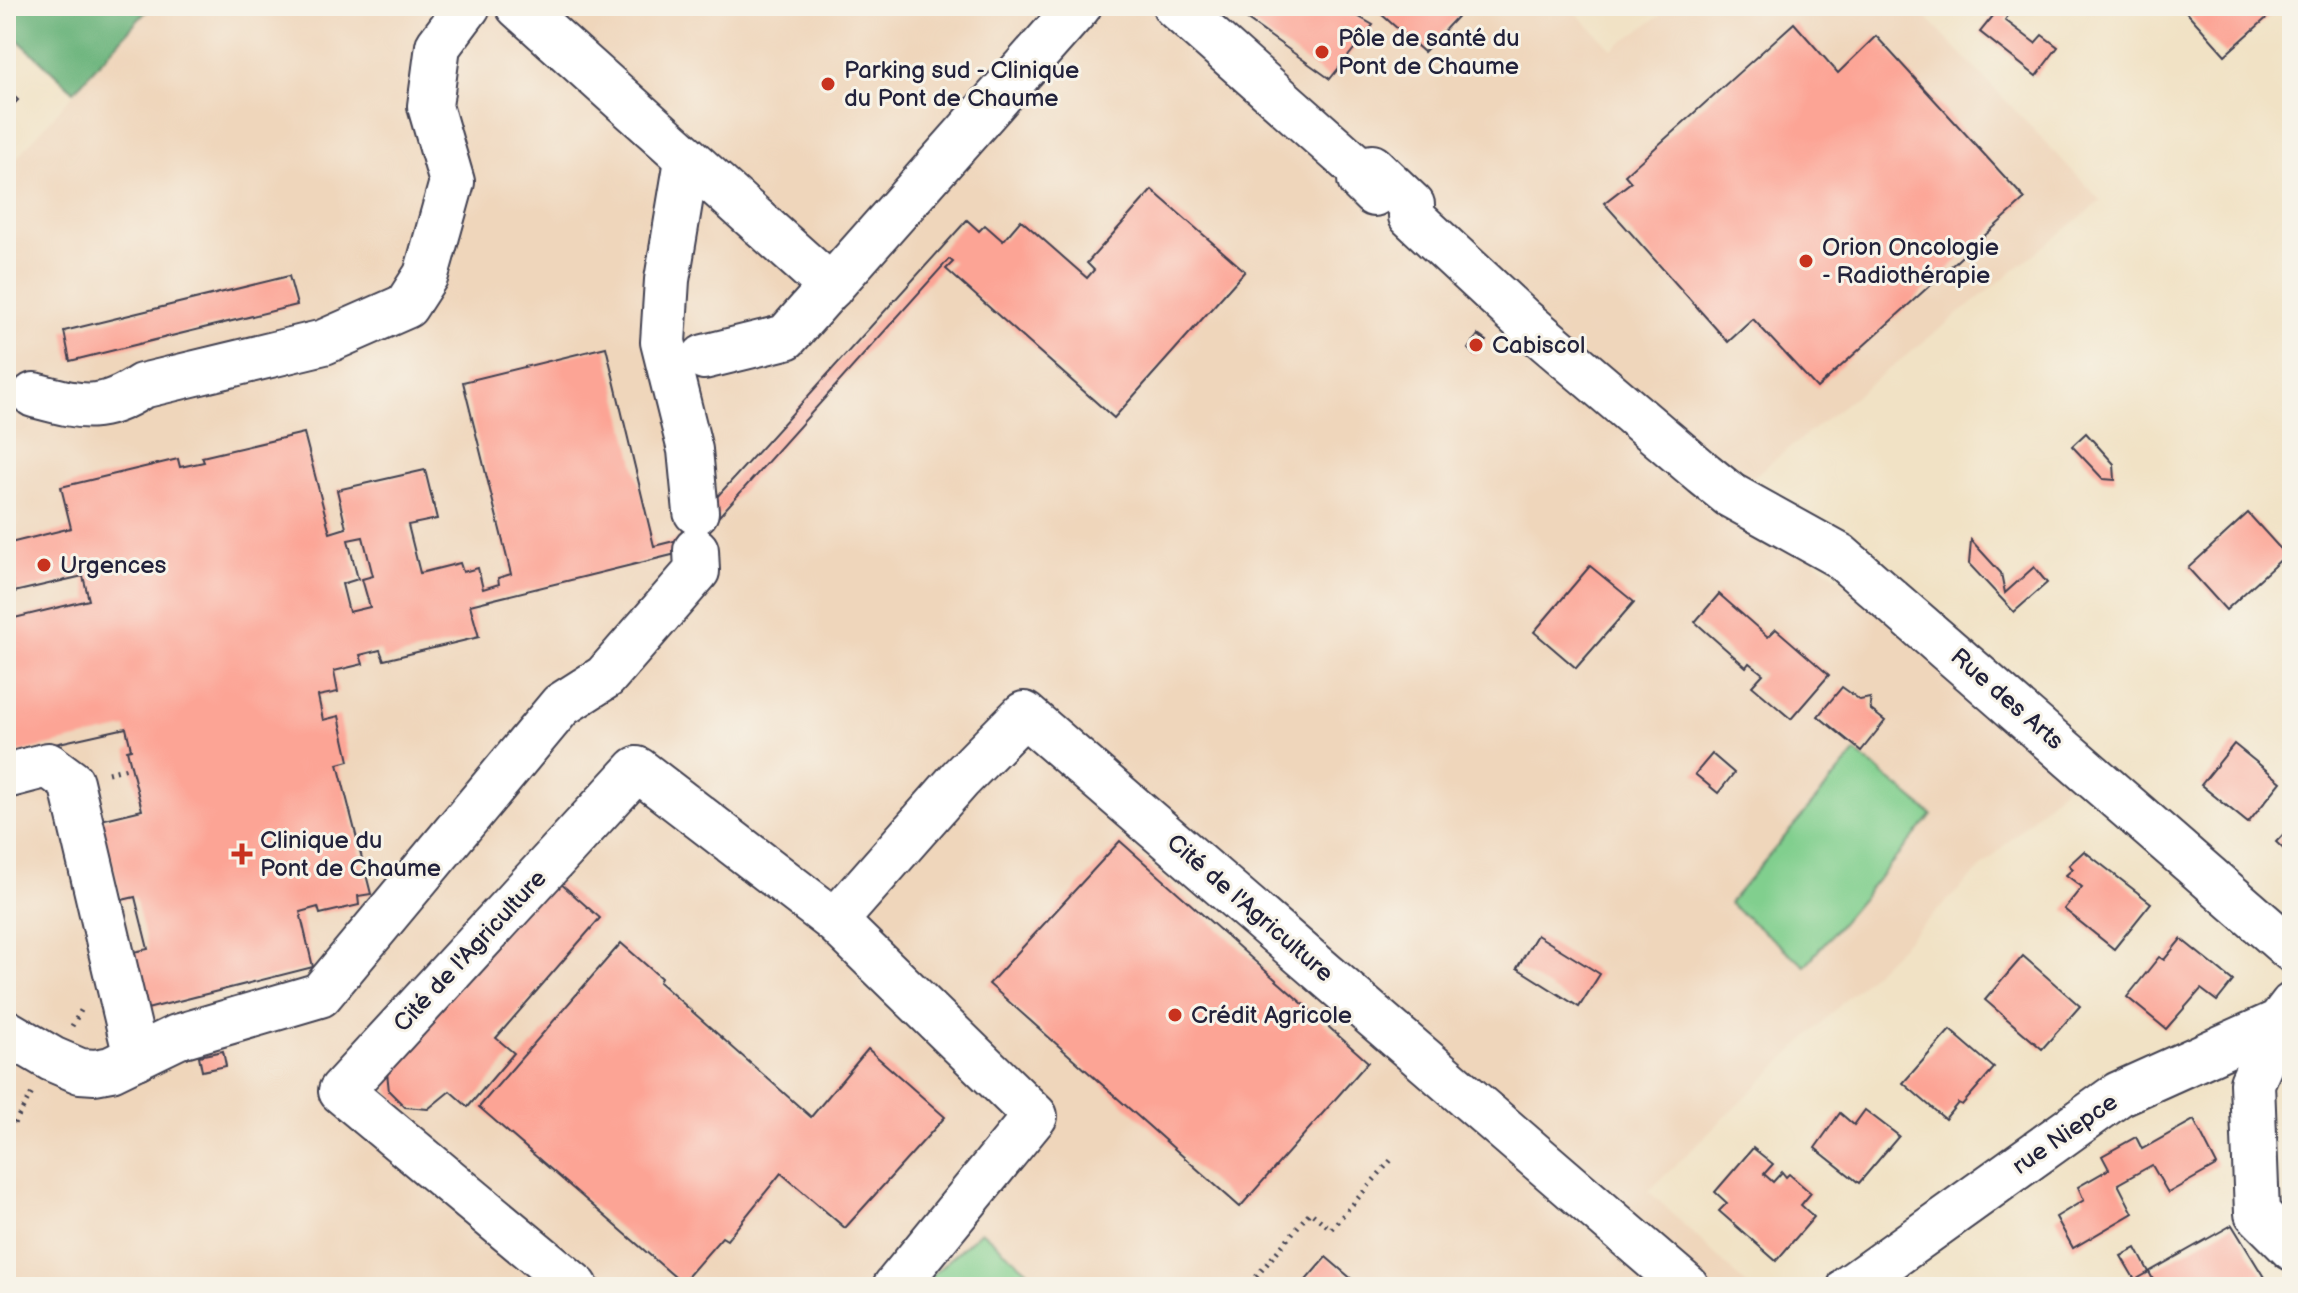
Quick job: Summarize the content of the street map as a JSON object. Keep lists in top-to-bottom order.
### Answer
{
  "streets": {
    "street": ["Rue des Arts", "Cité de l'Agriculture", "rue Niepce"]
  },
  "places": {
    "other": [
      "Pôle de santé du Pont de Chaume",
      "Parking sud - Clinique du Pont de Chaume",
      "Orion Oncologie - Radiothérapie",
      "Cabiscol",
      "Urgences",
      "Crédit Agricole"
    ],
    "health": ["Clinique du Pont de Chaume"]
  }
}
